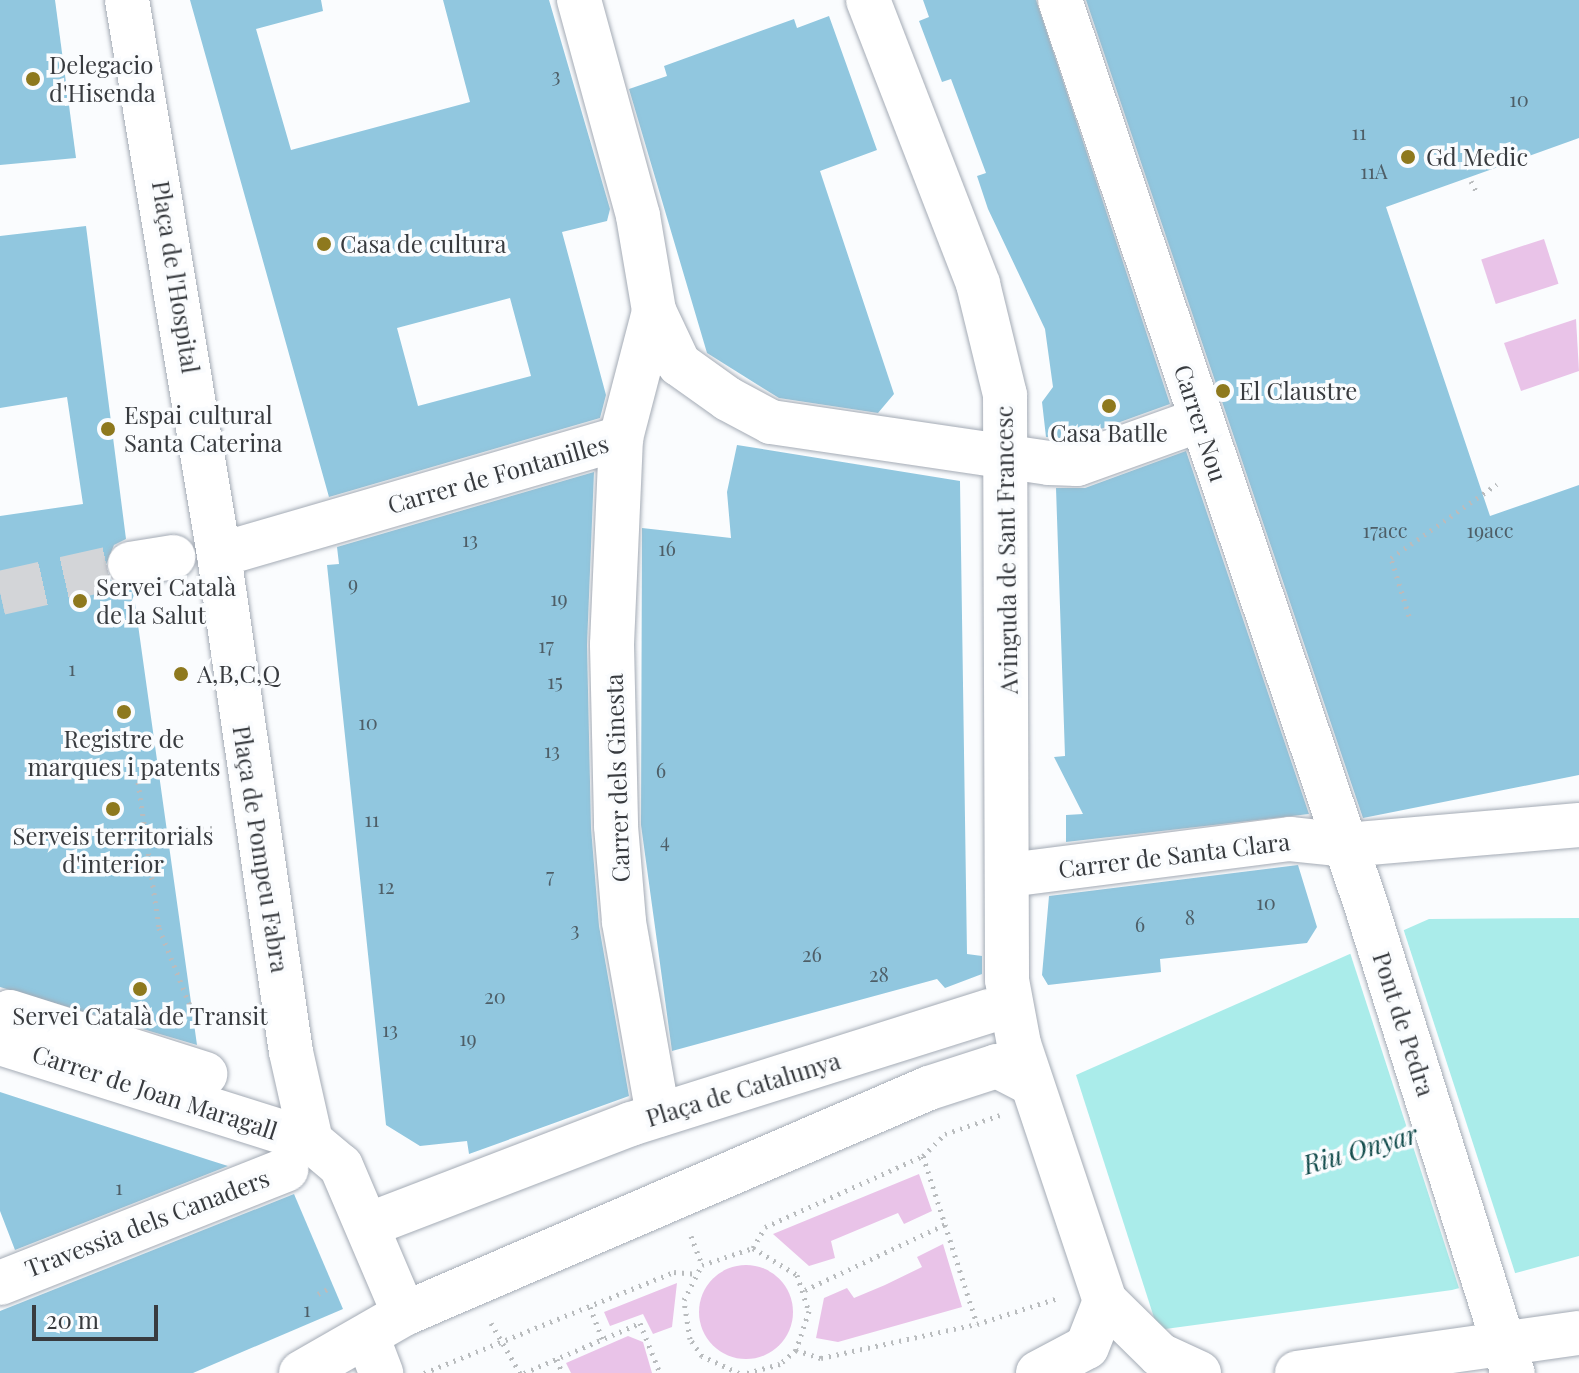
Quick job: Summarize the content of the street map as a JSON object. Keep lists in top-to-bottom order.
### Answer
{
  "streets": {
    "street": [
      "Plaça de l'Hospital",
      "Carrer Nou",
      "Carrer de Fontanilles",
      "Avinguda de Sant Francesc",
      "Carrer dels Ginesta",
      "Plaça de Pompeu Fabra",
      "Carrer de Santa Clara",
      "Pont de Pedra",
      "Plaça de Catalunya",
      "Carrer de Joan Maragall",
      "Travessia dels Canaders"
    ]
  },
  "crossings": [
    ["Plaça de l'Hospital", "Carrer de Fontanilles"],
    ["Plaça de l'Hospital", "Plaça de Pompeu Fabra"],
    ["Carrer Nou", "Carrer de Santa Clara"],
    ["Carrer Nou", "Pont de Pedra"],
    ["Carrer de Fontanilles", "Carrer dels Ginesta"],
    ["Carrer de Fontanilles", "Plaça de Pompeu Fabra"],
    ["Avinguda de Sant Francesc", "Carrer de Santa Clara"],
    ["Avinguda de Sant Francesc", "Plaça de Catalunya"],
    ["Carrer dels Ginesta", "Plaça de Catalunya"],
    ["Plaça de Pompeu Fabra", "Carrer de Joan Maragall"],
    ["Plaça de Pompeu Fabra", "Travessia dels Canaders"],
    ["Carrer de Santa Clara", "Pont de Pedra"],
    ["Carrer de Joan Maragall", "Travessia dels Canaders"]
  ],
  "water": ["Riu Onyar"],
  "places": [
    "Delegacio d'Hisenda",
    "Gd Medic",
    "Casa de cultura",
    "El Claustre",
    "Casa Batlle",
    "Espai cultural Santa Caterina",
    "Servei Català de la Salut",
    "A,B,C,Q",
    "Registre de marques i patents",
    "Serveis territorials d'interior",
    "Servei Català de Transit"
  ],
  "house_numbers": [
    "3",
    "10",
    "11",
    "11A",
    "17acc",
    "19acc",
    "13",
    "16",
    "9",
    "19",
    "17",
    "1",
    "15",
    "10",
    "13",
    "6",
    "11",
    "4",
    "7",
    "12",
    "10",
    "8",
    "6",
    "3",
    "26",
    "28",
    "20",
    "13",
    "19",
    "1",
    "1"
  ],
  "scale_bar": "20 m"
}
